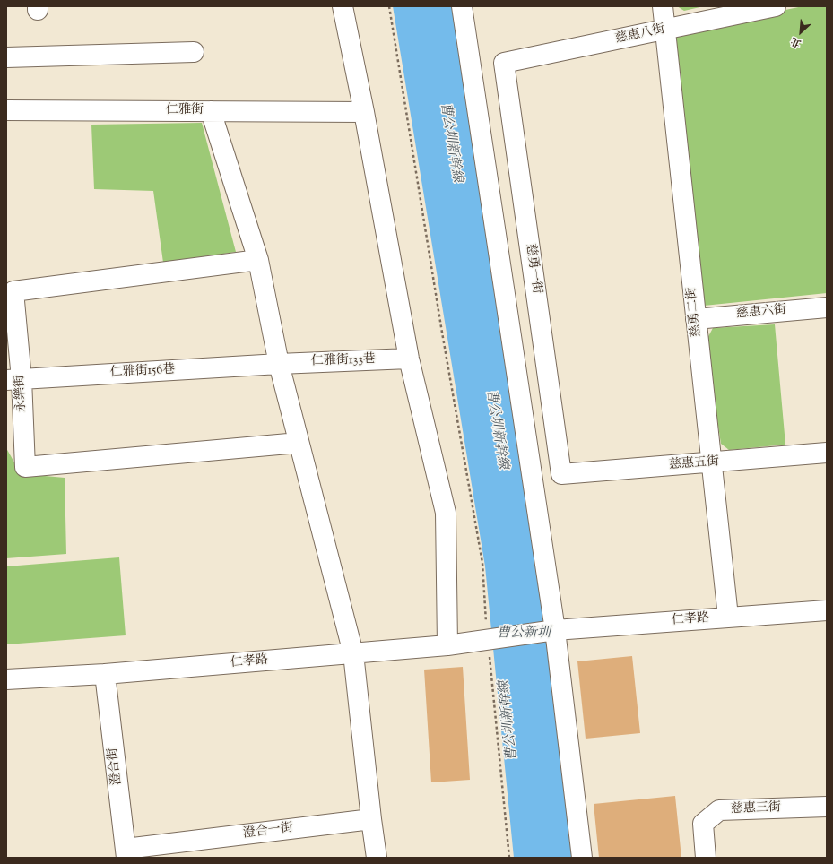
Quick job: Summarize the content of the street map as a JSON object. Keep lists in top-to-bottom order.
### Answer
{
  "streets": {
    "street": [
      "慈惠八街",
      "仁雅街",
      "慈勇一街",
      "慈勇二街",
      "慈惠六街",
      "仁雅街133巷",
      "仁雅街156巷",
      "永樂街",
      "慈惠五街",
      "仁孝路",
      "澄合街",
      "慈惠三街",
      "澄合一街"
    ]
  },
  "crossings": [
    ["慈惠八街", "慈勇一街"],
    ["慈惠八街", "慈勇二街"],
    ["慈勇一街", "慈惠五街"],
    ["慈勇二街", "慈惠六街"],
    ["慈勇二街", "慈惠五街"],
    ["慈勇二街", "仁孝路"],
    ["仁雅街133巷", "仁雅街156巷"],
    ["仁雅街156巷", "永樂街"],
    ["仁孝路", "澄合街"],
    ["澄合街", "澄合一街"]
  ],
  "water": ["曹公圳新幹線", "曹公新圳"],
  "north": "bottom left"
}
